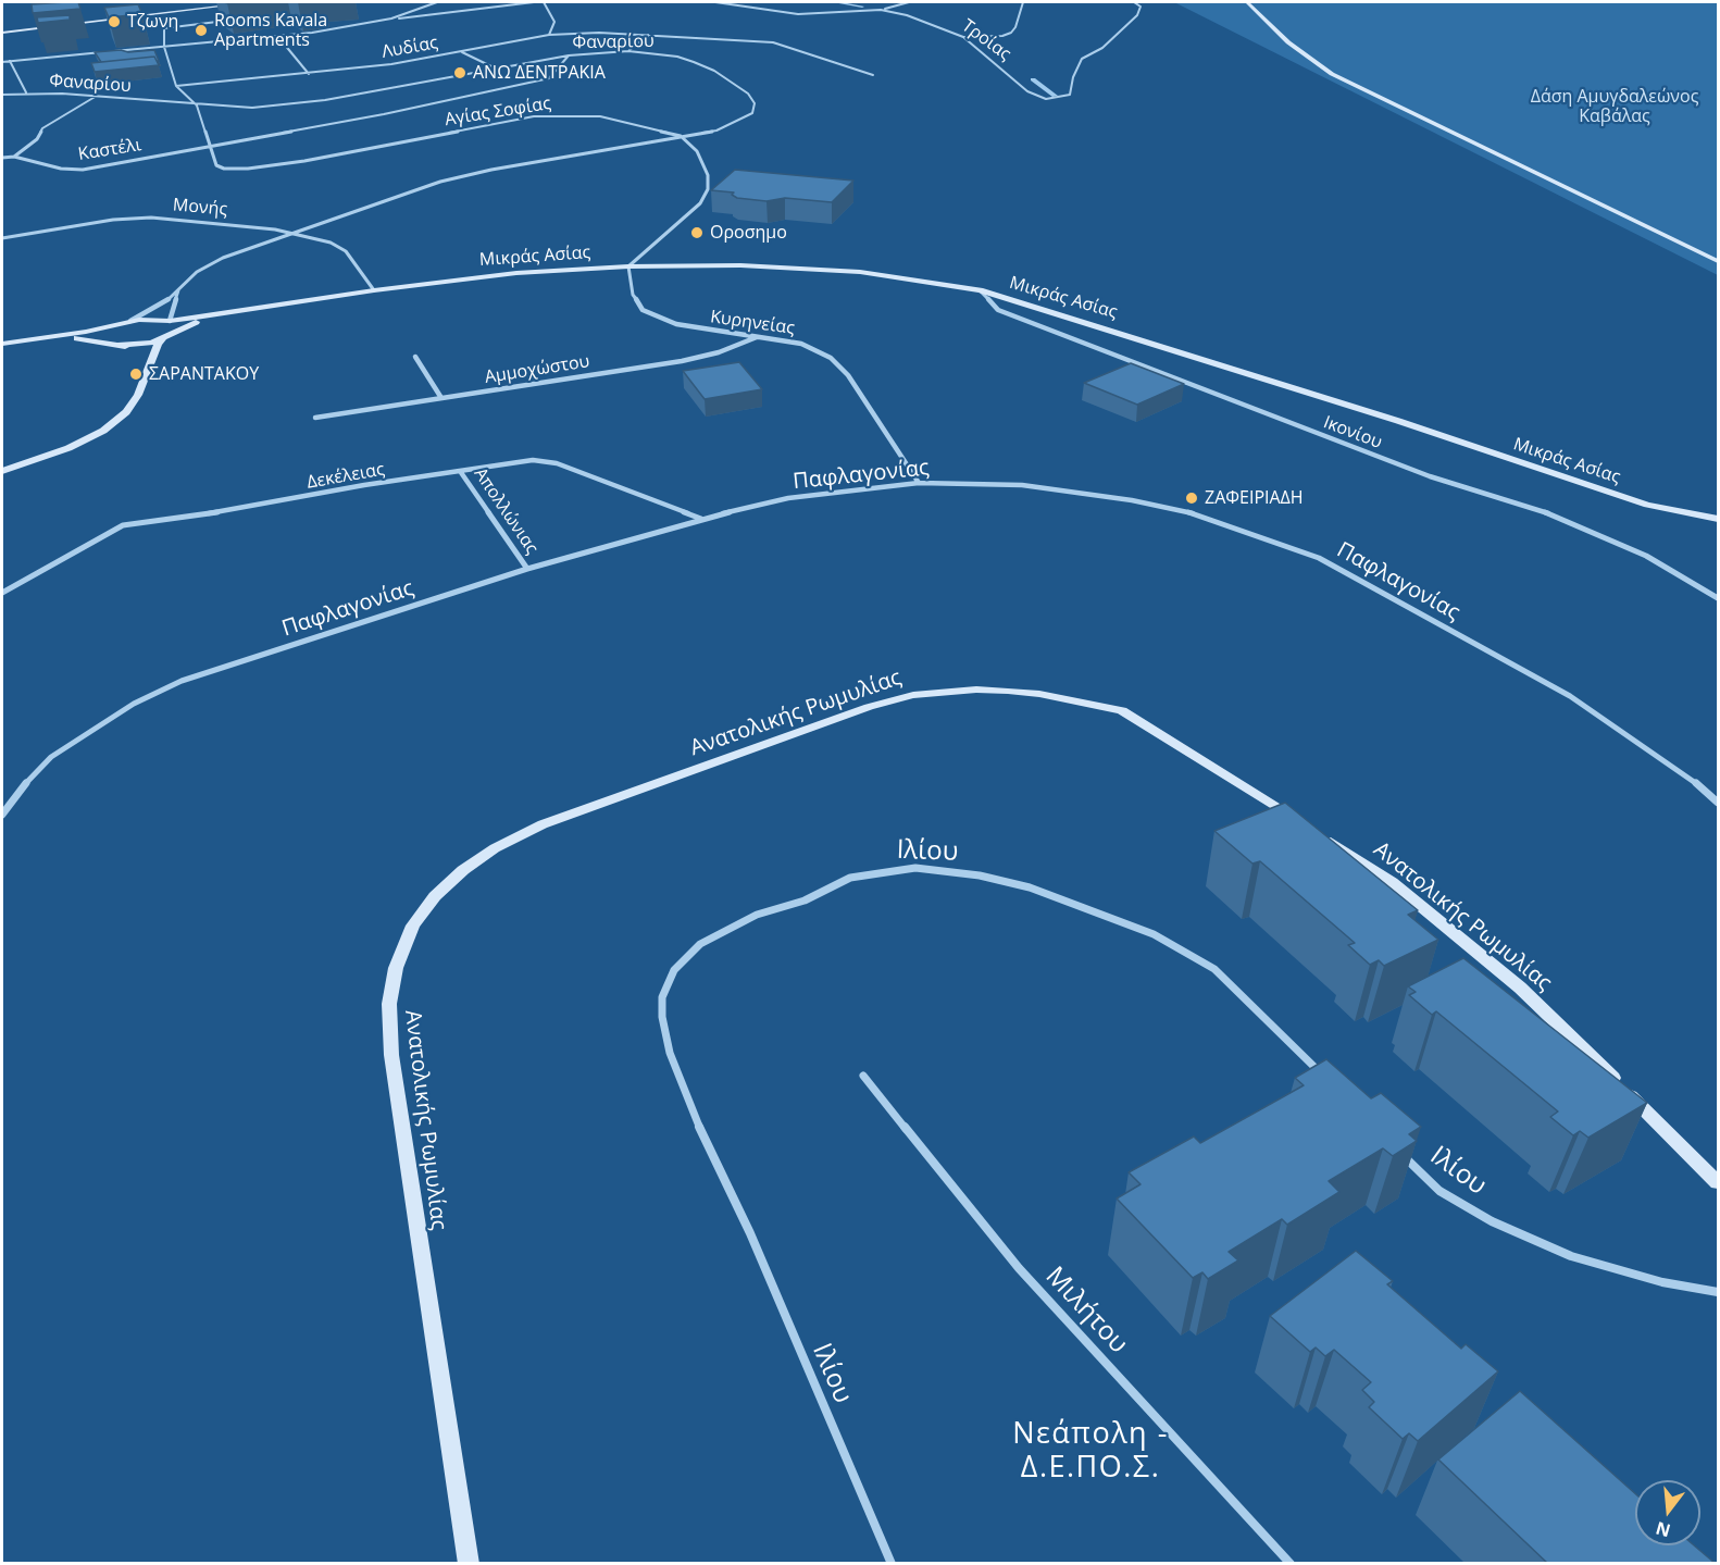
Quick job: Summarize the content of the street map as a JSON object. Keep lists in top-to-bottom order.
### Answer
{
  "streets": {
    "street": [
      "Τροίας",
      "Φαναρίου",
      "Λυδίας",
      "Αγίας Σοφίας",
      "Καστέλι",
      "Μονής",
      "Μικράς Ασίας",
      "Κυρηνείας",
      "Αμμοχώστου",
      "Ικονίου",
      "Παφλαγονίας",
      "Δεκέλειας",
      "Απολλώνιας",
      "Ανατολικής Ρωμυλίας",
      "Ιλίου",
      "Μιλήτου"
    ]
  },
  "crossings": [
    ["Φαναρίου", "Αγίας Σοφίας"],
    ["Φαναρίου", "Καστέλι"],
    ["Φαναρίου", "Μονής"],
    ["Αγίας Σοφίας", "Καστέλι"],
    ["Μονής", "Μικράς Ασίας"],
    ["Μικράς Ασίας", "Κυρηνείας"],
    ["Μικράς Ασίας", "Ικονίου"],
    ["Κυρηνείας", "Αμμοχώστου"],
    ["Κυρηνείας", "Παφλαγονίας"],
    ["Παφλαγονίας", "Δεκέλειας"],
    ["Παφλαγονίας", "Απολλώνιας"],
    ["Δεκέλειας", "Απολλώνιας"]
  ],
  "districts": ["Νεάπολη - Δ.Ε.ΠΟ.Σ."],
  "parks": ["Δάση Αμυγδαλεώνος Καβάλας"],
  "places": [
    "Τζωνη",
    "Rooms Kavala Apartments",
    "ΑΝΩ ΔΕΝΤΡΑΚΙΑ",
    "Οροσημο",
    "ΣΑΡΑΝΤΑΚΟΥ",
    "ΖΑΦΕΙΡΙΑΔΗ"
  ],
  "north": "bottom"
}
